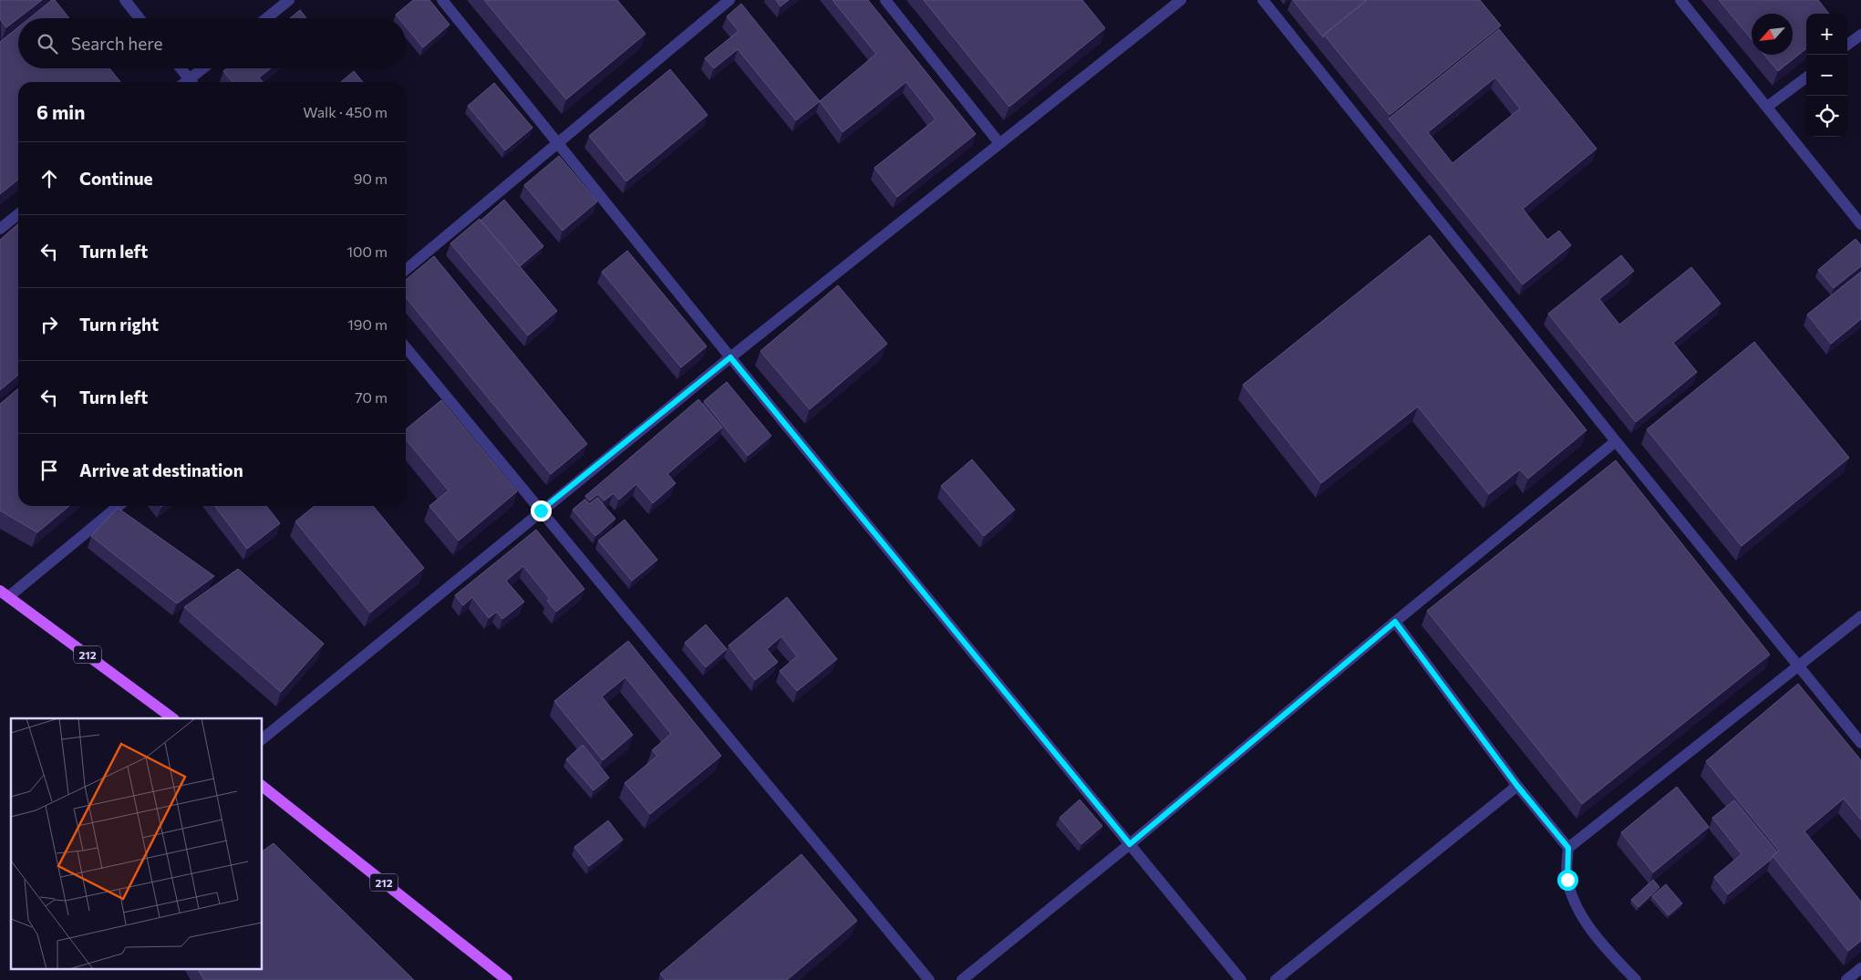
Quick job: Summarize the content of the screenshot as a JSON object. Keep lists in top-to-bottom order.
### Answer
{
  "streets": {
    "main road": ["212"]
  },
  "north": "bottom left",
  "page": {
    "map_buttons": ["+", "−"],
    "search": "Search here",
    "heading": ["6 min", "Walk · 450 m"],
    "list": [
      ["Continue", "90 m"],
      ["Turn left", "100 m"],
      ["Turn right", "190 m"],
      ["Turn left", "70 m"],
      "Arrive at destination"
    ]
  }
}
